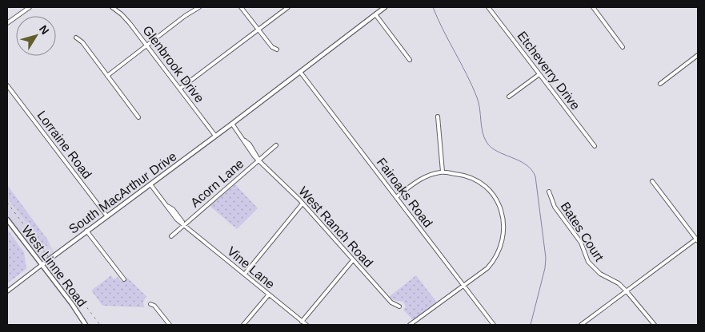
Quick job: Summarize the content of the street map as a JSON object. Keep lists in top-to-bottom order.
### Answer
{
  "streets": {
    "street": [
      "Glenbrook Drive",
      "Etcheverry Drive",
      "Lorraine Road",
      "Acorn Lane",
      "South MacArthur Drive",
      "Fairoaks Road",
      "West Ranch Road",
      "Bates Court",
      "West Linne Road",
      "Vine Lane"
    ]
  },
  "crossings": [
    ["Glenbrook Drive", "South MacArthur Drive"],
    ["Lorraine Road", "South MacArthur Drive"],
    ["Acorn Lane", "West Ranch Road"],
    ["Acorn Lane", "Vine Lane"],
    ["South MacArthur Drive", "West Linne Road"],
    ["South MacArthur Drive", "Vine Lane"]
  ],
  "north": "top right"
}
